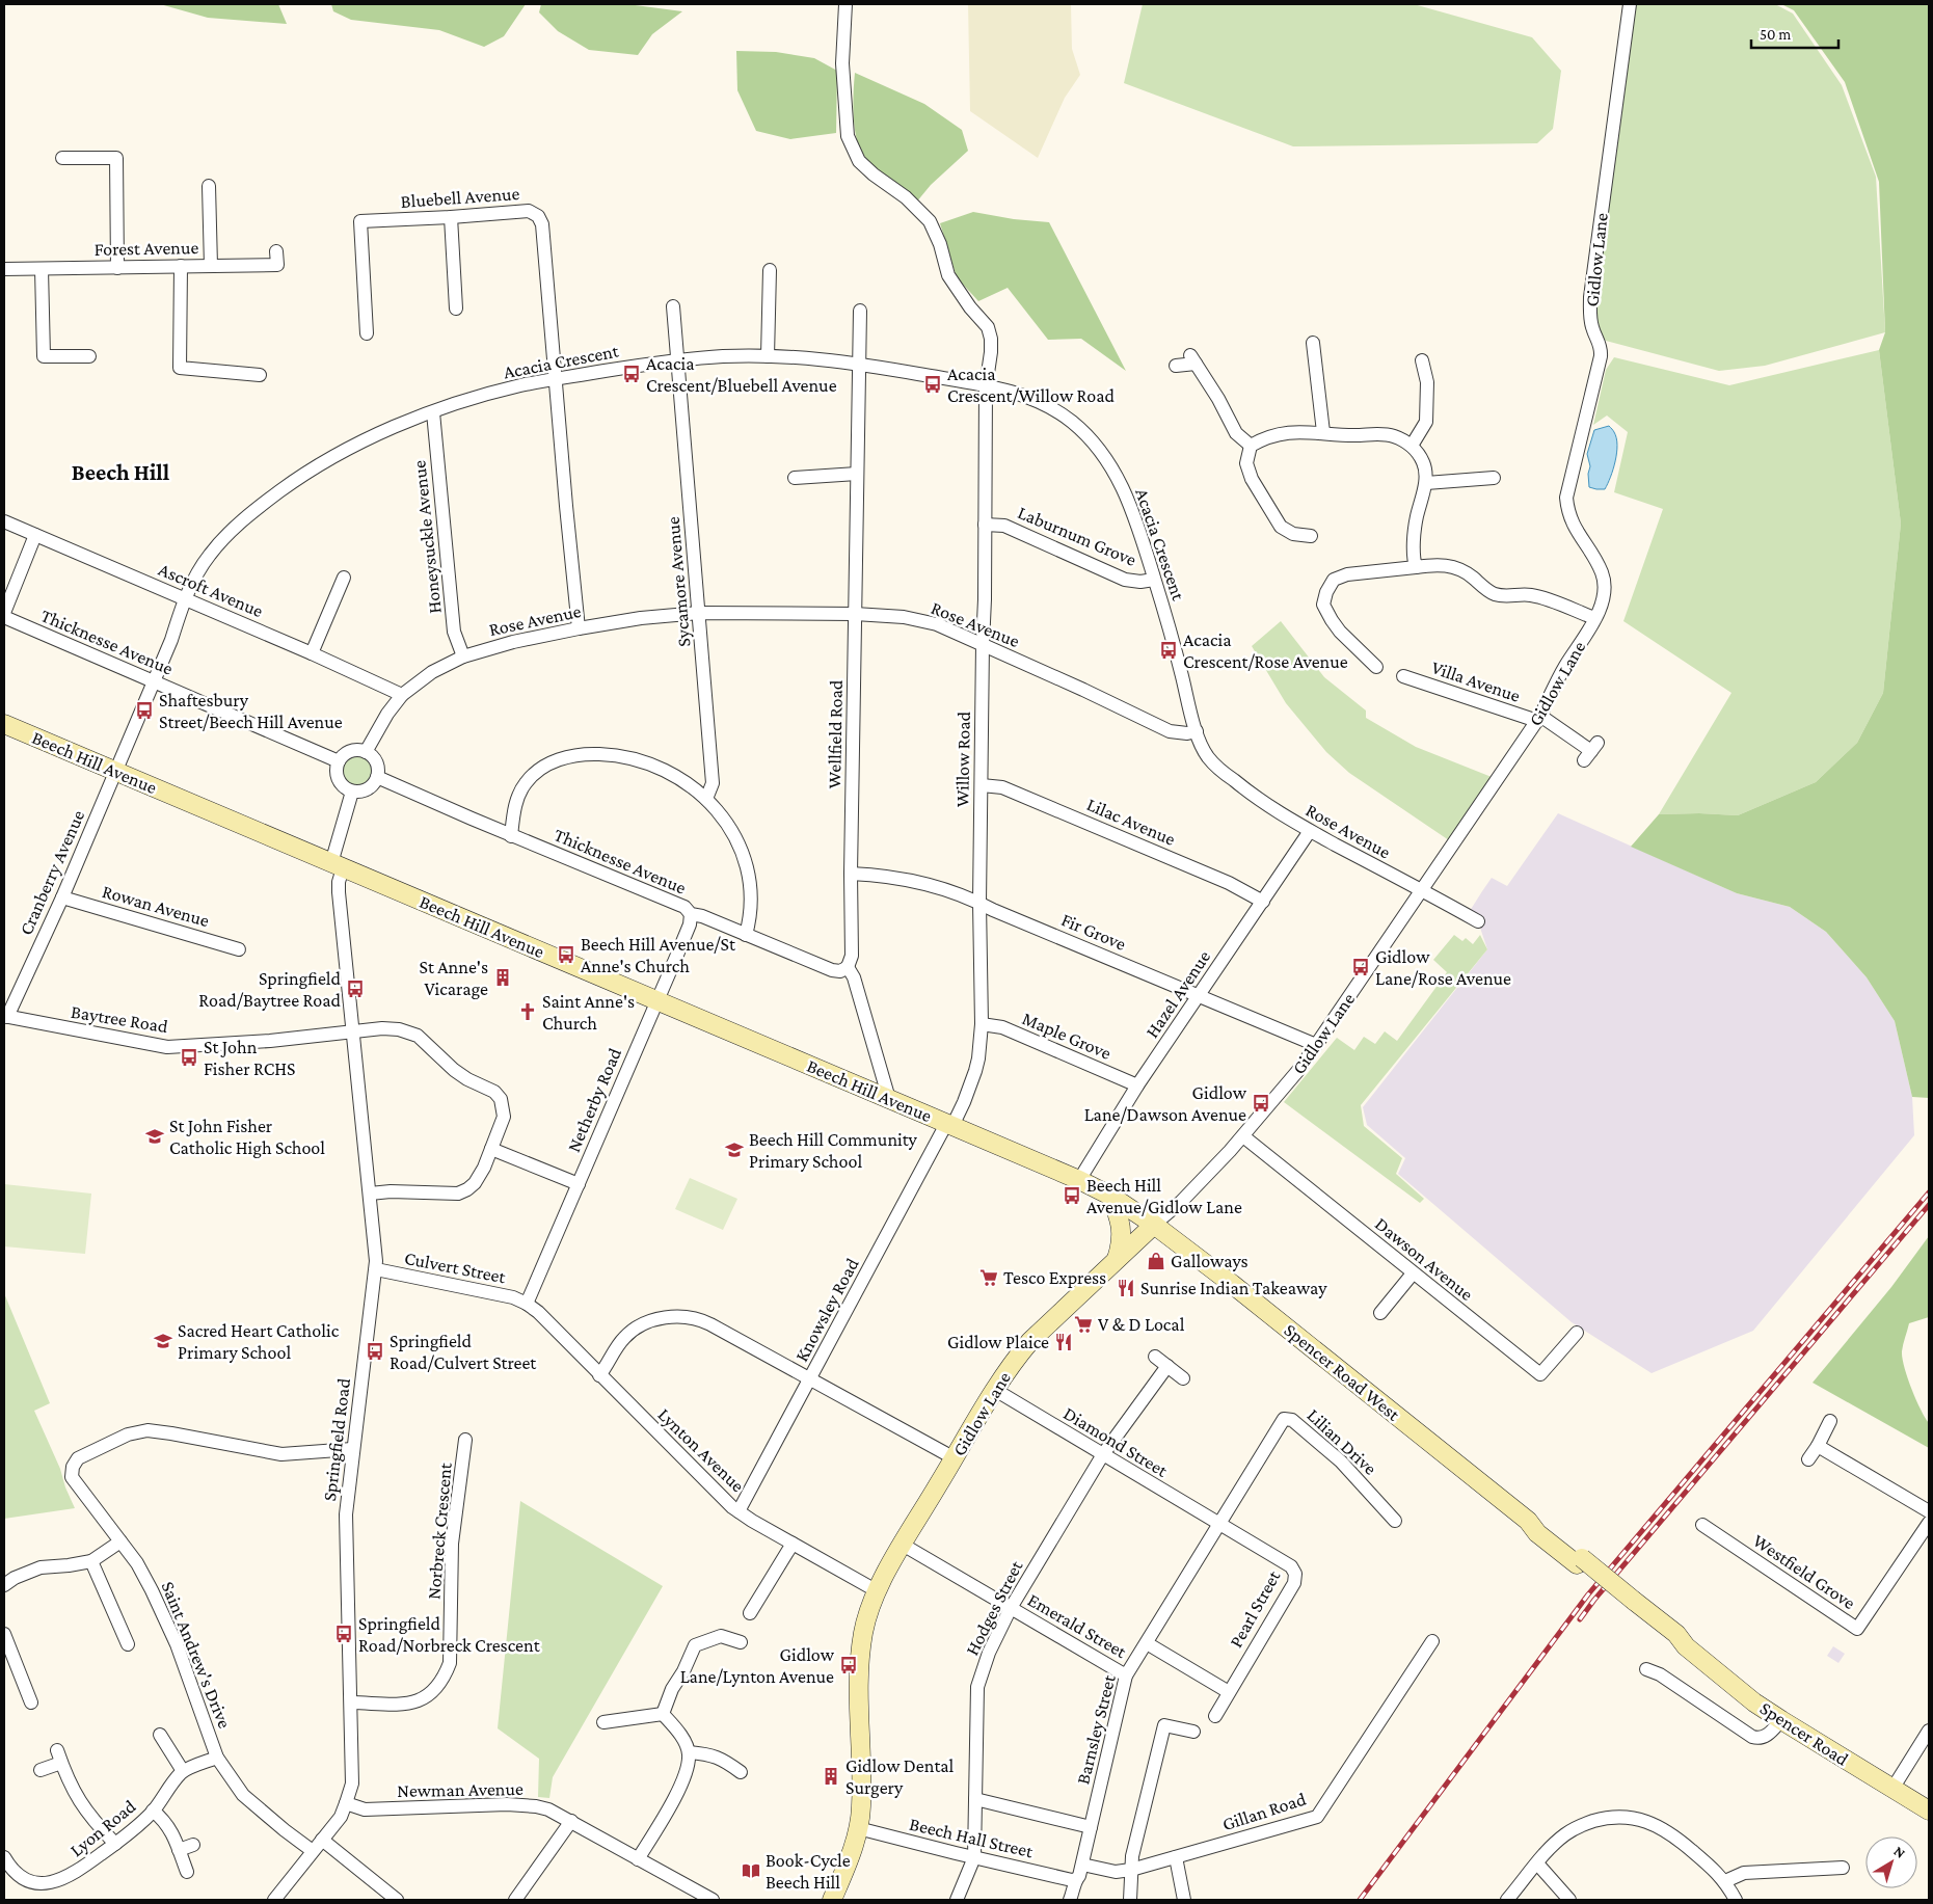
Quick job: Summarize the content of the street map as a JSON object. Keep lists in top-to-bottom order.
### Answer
{
  "streets": {
    "street": [
      "Bluebell Avenue",
      "Forest Avenue",
      "Gidlow Lane",
      "Acacia Crescent",
      "Laburnum Grove",
      "Honeysuckle Avenue",
      "Sycamore Avenue",
      "Ascroft Avenue",
      "Rose Avenue",
      "Thicknesse Avenue",
      "Villa Avenue",
      "Wellfield Road",
      "Willow Road",
      "Beech Hill Avenue",
      "Lilac Avenue",
      "Cranberry Avenue",
      "Rowan Avenue",
      "Fir Grove",
      "Hazel Avenue",
      "Baytree Road",
      "Maple Grove",
      "Netherby Road",
      "Dawson Avenue",
      "Culvert Street",
      "Knowsley Road",
      "Spencer Road West",
      "Springfield Road",
      "Diamond Street",
      "Lilian Drive",
      "Lynton Avenue",
      "Norbreck Crescent",
      "Westfield Grove",
      "Hodges Street",
      "Pearl Street",
      "Emerald Street",
      "Saint Andrew's Drive",
      "Barnsley Street",
      "Spencer Road",
      "Newman Avenue",
      "Gillan Road",
      "Lyon Road",
      "Beech Hall Street"
    ]
  },
  "crossings": [
    ["Bluebell Avenue", "Acacia Crescent"],
    ["Bluebell Avenue", "Rose Avenue"],
    ["Gidlow Lane", "Rose Avenue"],
    ["Gidlow Lane", "Villa Avenue"],
    ["Gidlow Lane", "Beech Hill Avenue"],
    ["Gidlow Lane", "Fir Grove"],
    ["Gidlow Lane", "Dawson Avenue"],
    ["Gidlow Lane", "Spencer Road West"],
    ["Gidlow Lane", "Diamond Street"],
    ["Gidlow Lane", "Lynton Avenue"],
    ["Gidlow Lane", "Emerald Street"],
    ["Gidlow Lane", "Beech Hall Street"],
    ["Acacia Crescent", "Laburnum Grove"],
    ["Acacia Crescent", "Honeysuckle Avenue"],
    ["Acacia Crescent", "Sycamore Avenue"],
    ["Acacia Crescent", "Ascroft Avenue"],
    ["Acacia Crescent", "Rose Avenue"],
    ["Acacia Crescent", "Thicknesse Avenue"],
    ["Acacia Crescent", "Wellfield Road"],
    ["Acacia Crescent", "Willow Road"],
    ["Acacia Crescent", "Cranberry Avenue"],
    ["Laburnum Grove", "Willow Road"],
    ["Honeysuckle Avenue", "Rose Avenue"],
    ["Sycamore Avenue", "Rose Avenue"],
    ["Ascroft Avenue", "Rose Avenue"],
    ["Rose Avenue", "Thicknesse Avenue"],
    ["Rose Avenue", "Wellfield Road"],
    ["Rose Avenue", "Willow Road"],
    ["Rose Avenue", "Hazel Avenue"],
    ["Thicknesse Avenue", "Wellfield Road"],
    ["Thicknesse Avenue", "Cranberry Avenue"],
    ["Thicknesse Avenue", "Netherby Road"],
    ["Wellfield Road", "Fir Grove"],
    ["Willow Road", "Beech Hill Avenue"],
    ["Willow Road", "Lilac Avenue"],
    ["Willow Road", "Fir Grove"],
    ["Willow Road", "Maple Grove"],
    ["Willow Road", "Knowsley Road"],
    ["Beech Hill Avenue", "Cranberry Avenue"],
    ["Beech Hill Avenue", "Hazel Avenue"],
    ["Beech Hill Avenue", "Netherby Road"],
    ["Beech Hill Avenue", "Knowsley Road"],
    ["Beech Hill Avenue", "Spencer Road West"],
    ["Beech Hill Avenue", "Springfield Road"],
    ["Lilac Avenue", "Hazel Avenue"],
    ["Cranberry Avenue", "Rowan Avenue"],
    ["Cranberry Avenue", "Baytree Road"],
    ["Fir Grove", "Hazel Avenue"],
    ["Hazel Avenue", "Maple Grove"],
    ["Baytree Road", "Springfield Road"],
    ["Netherby Road", "Culvert Street"],
    ["Netherby Road", "Lynton Avenue"],
    ["Culvert Street", "Springfield Road"],
    ["Culvert Street", "Lynton Avenue"],
    ["Knowsley Road", "Lynton Avenue"],
    ["Spencer Road West", "Spencer Road"],
    ["Springfield Road", "Norbreck Crescent"],
    ["Springfield Road", "Saint Andrew's Drive"],
    ["Springfield Road", "Newman Avenue"],
    ["Diamond Street", "Lilian Drive"],
    ["Diamond Street", "Hodges Street"],
    ["Diamond Street", "Pearl Street"],
    ["Diamond Street", "Barnsley Street"],
    ["Lilian Drive", "Pearl Street"],
    ["Lilian Drive", "Barnsley Street"],
    ["Hodges Street", "Emerald Street"],
    ["Hodges Street", "Beech Hall Street"],
    ["Pearl Street", "Barnsley Street"],
    ["Emerald Street", "Barnsley Street"],
    ["Saint Andrew's Drive", "Lyon Road"],
    ["Barnsley Street", "Gillan Road"],
    ["Barnsley Street", "Beech Hall Street"]
  ],
  "districts": ["Beech Hill"],
  "places": {
    "bus stop": [
      "Acacia Crescent/Bluebell Avenue",
      "Acacia Crescent/Willow Road",
      "Acacia Crescent/Rose Avenue",
      "Shaftesbury Street/Beech Hill Avenue",
      "Beech Hill Avenue/St Anne's Church",
      "Gidlow Lane/Rose Avenue",
      "Springfield Road/Baytree Road",
      "St John Fisher RCHS",
      "Gidlow Lane/Dawson Avenue",
      "Beech Hill Avenue/Gidlow Lane",
      "Springfield Road/Culvert Street",
      "Springfield Road/Norbreck Crescent",
      "Gidlow Lane/Lynton Avenue"
    ],
    "building": ["St Anne's Vicarage", "Gidlow Dental Surgery"],
    "church": ["Saint Anne's Church"],
    "school or university": ["St John Fisher Catholic High School", "Beech Hill Community Primary School", "Sacred Heart Catholic Primary School"],
    "shop": ["Galloways"],
    "supermarket": ["Tesco Express", "V & D Local"],
    "restaurant": ["Sunrise Indian Takeaway", "Gidlow Plaice"],
    "library": ["Book-Cycle Beech Hill"]
  },
  "scale_bar": "50 m",
  "north": "top right"
}
